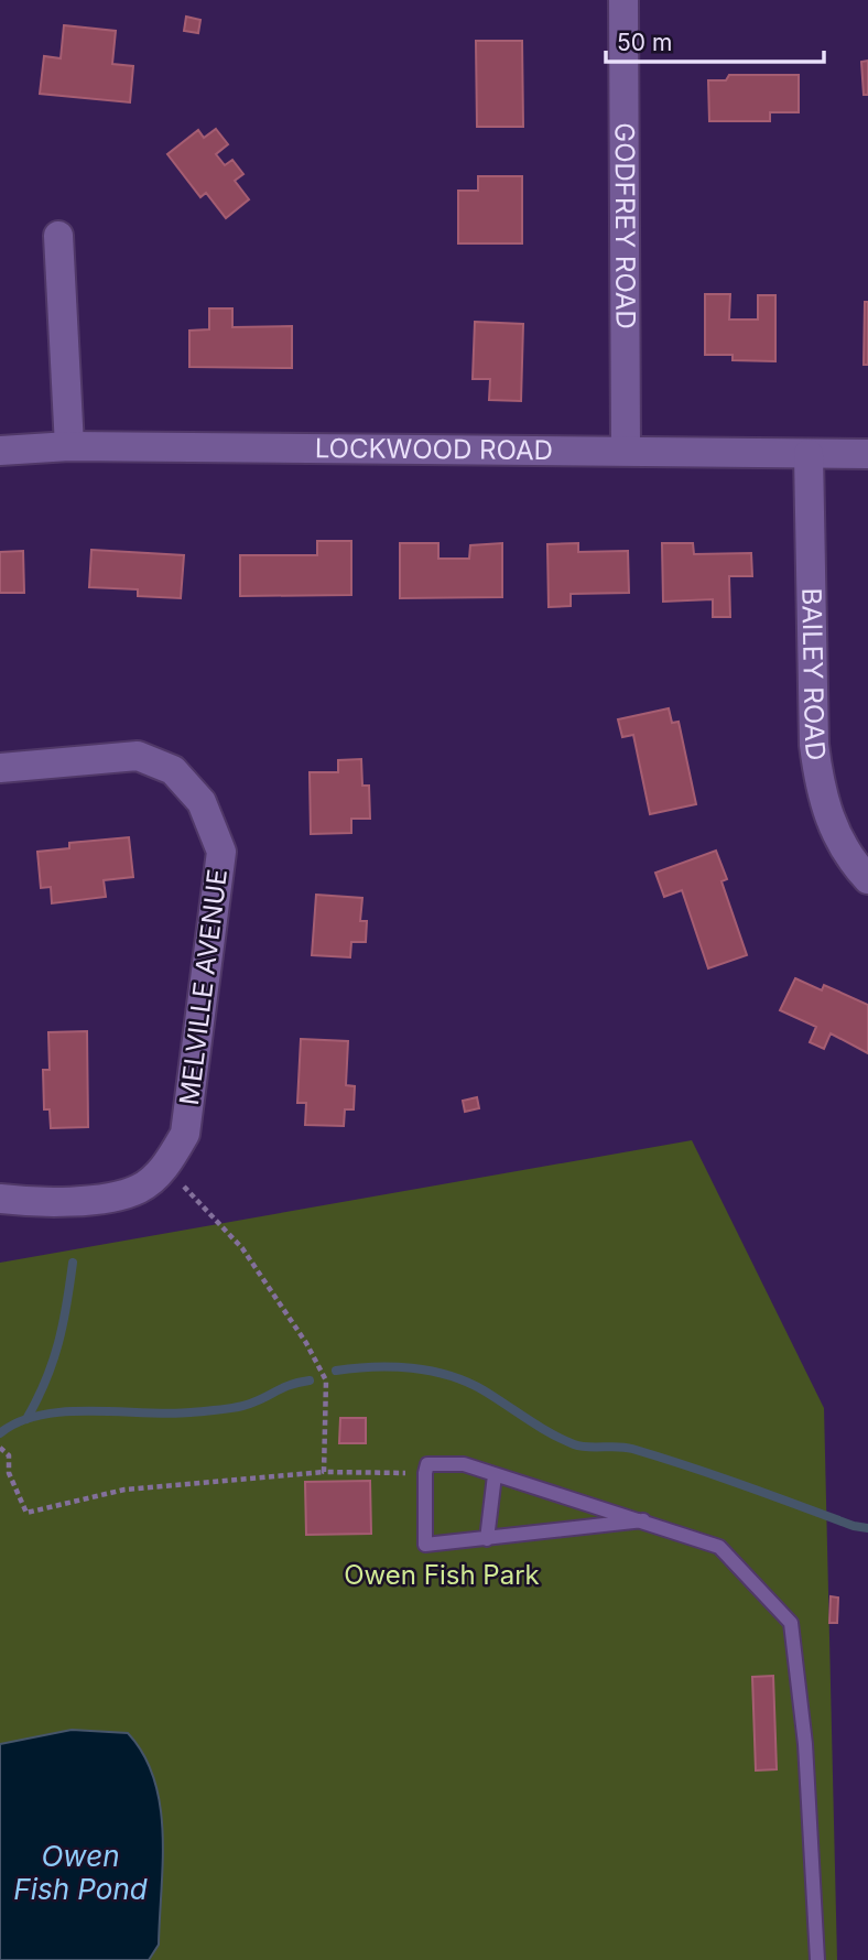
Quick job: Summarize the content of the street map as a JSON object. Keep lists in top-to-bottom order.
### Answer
{
  "streets": {
    "street": [
      "GODFREY ROAD",
      "LOCKWOOD ROAD",
      "BAILEY ROAD",
      "MELVILLE AVENUE"
    ]
  },
  "crossings": [
    ["GODFREY ROAD", "LOCKWOOD ROAD"],
    ["LOCKWOOD ROAD", "BAILEY ROAD"]
  ],
  "water": ["Owen Fish Pond"],
  "parks": ["Owen Fish Park"],
  "scale_bar": "50 m"
}
